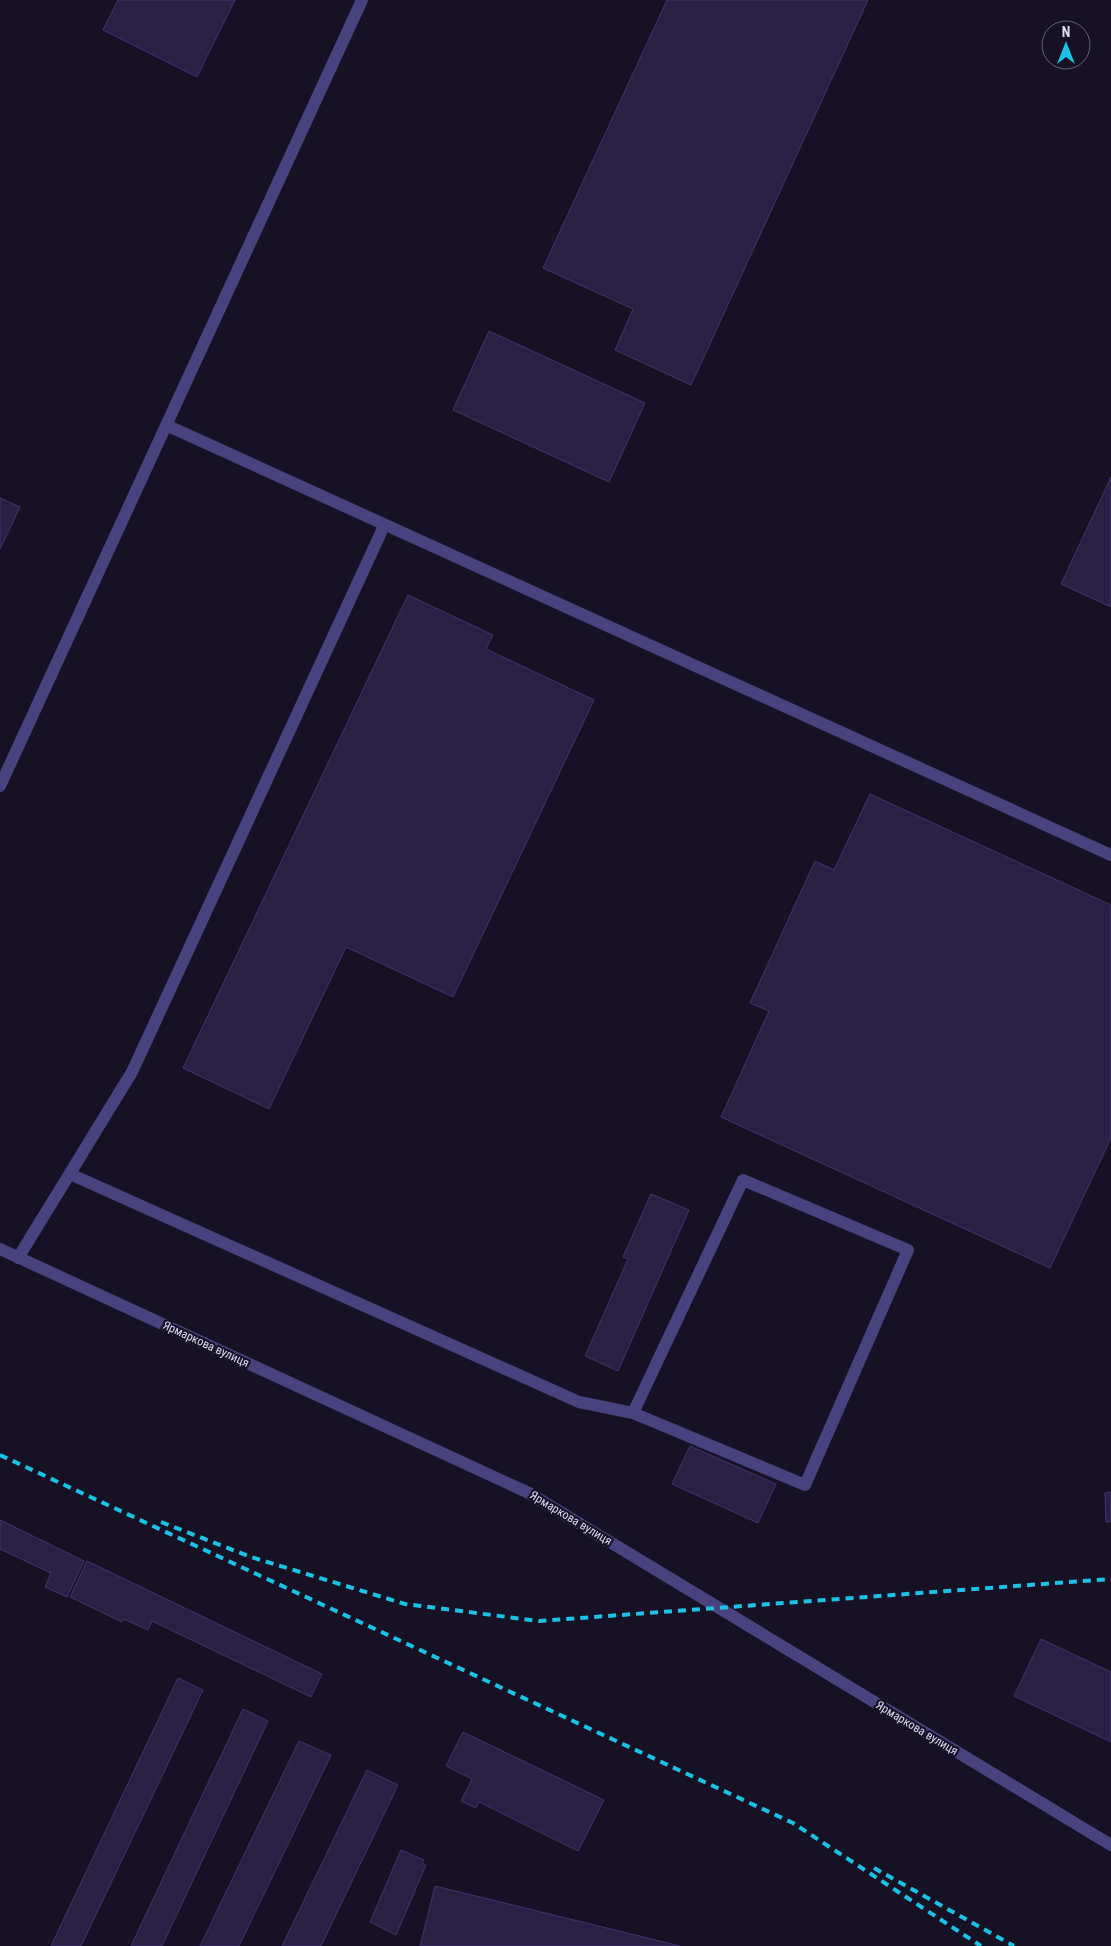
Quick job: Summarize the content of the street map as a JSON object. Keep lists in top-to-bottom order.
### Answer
{
  "streets": {
    "street": ["Ярмаркова вулиця"]
  },
  "north": "top"
}
